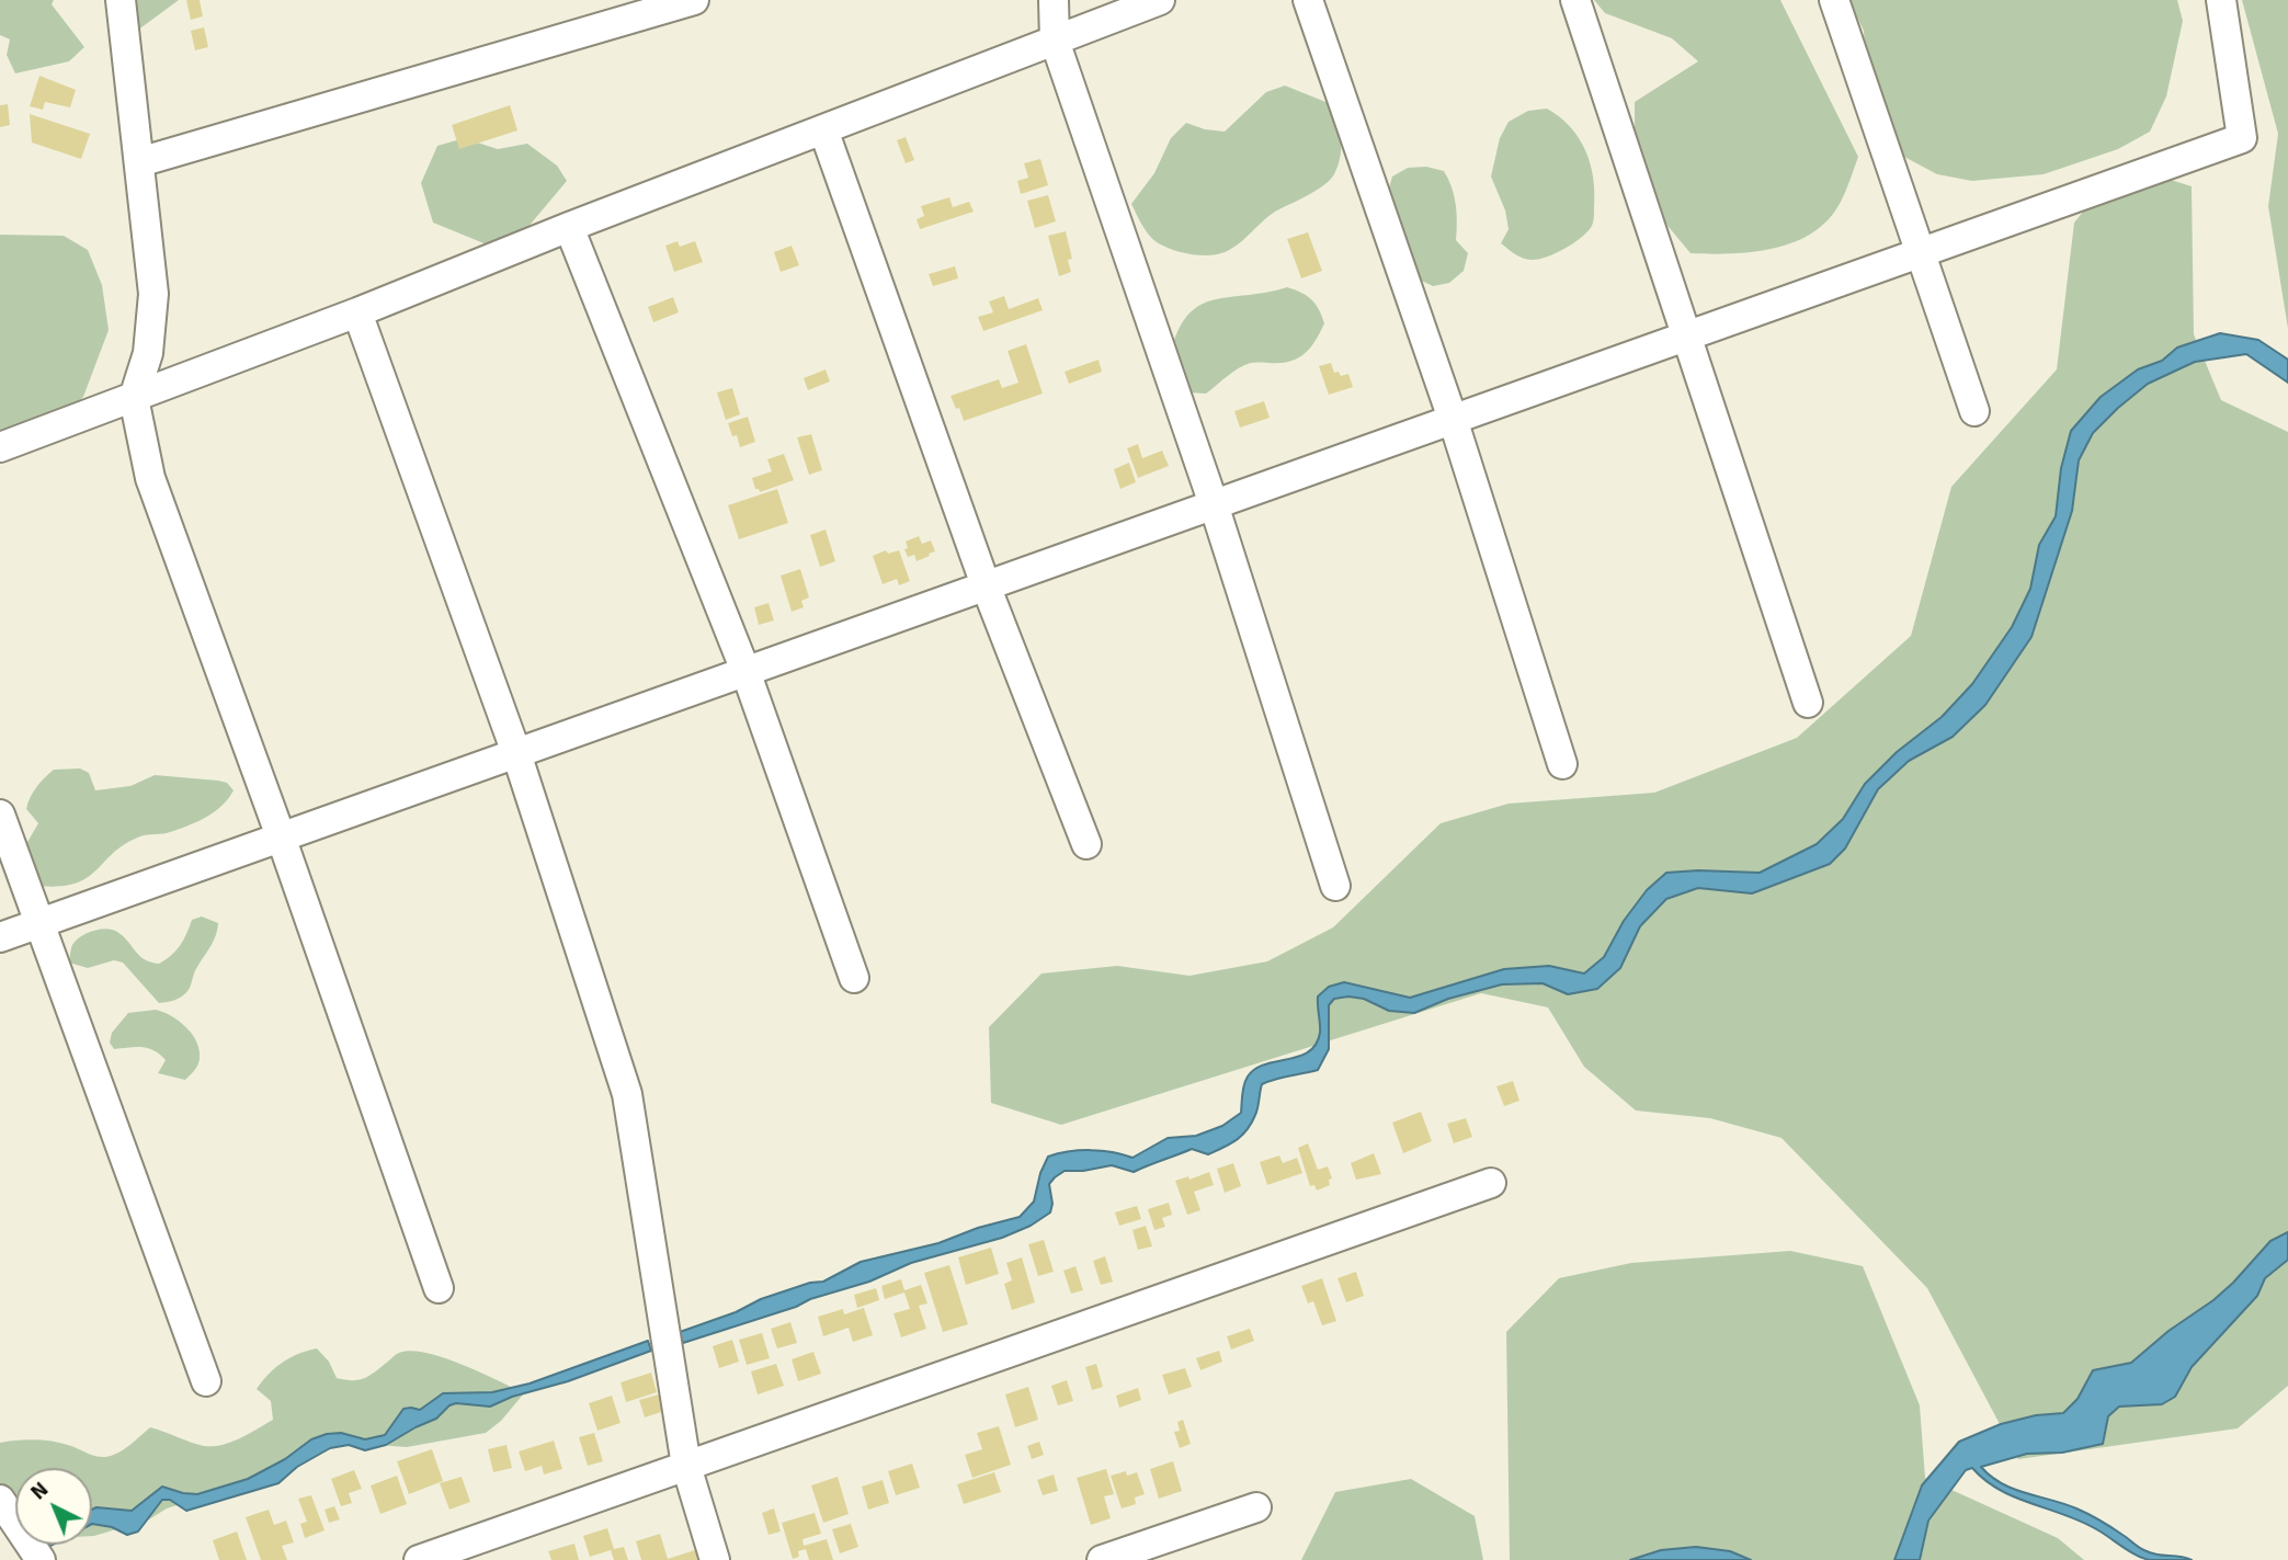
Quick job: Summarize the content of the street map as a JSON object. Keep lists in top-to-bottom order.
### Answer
{
  "north": "top left"
}
